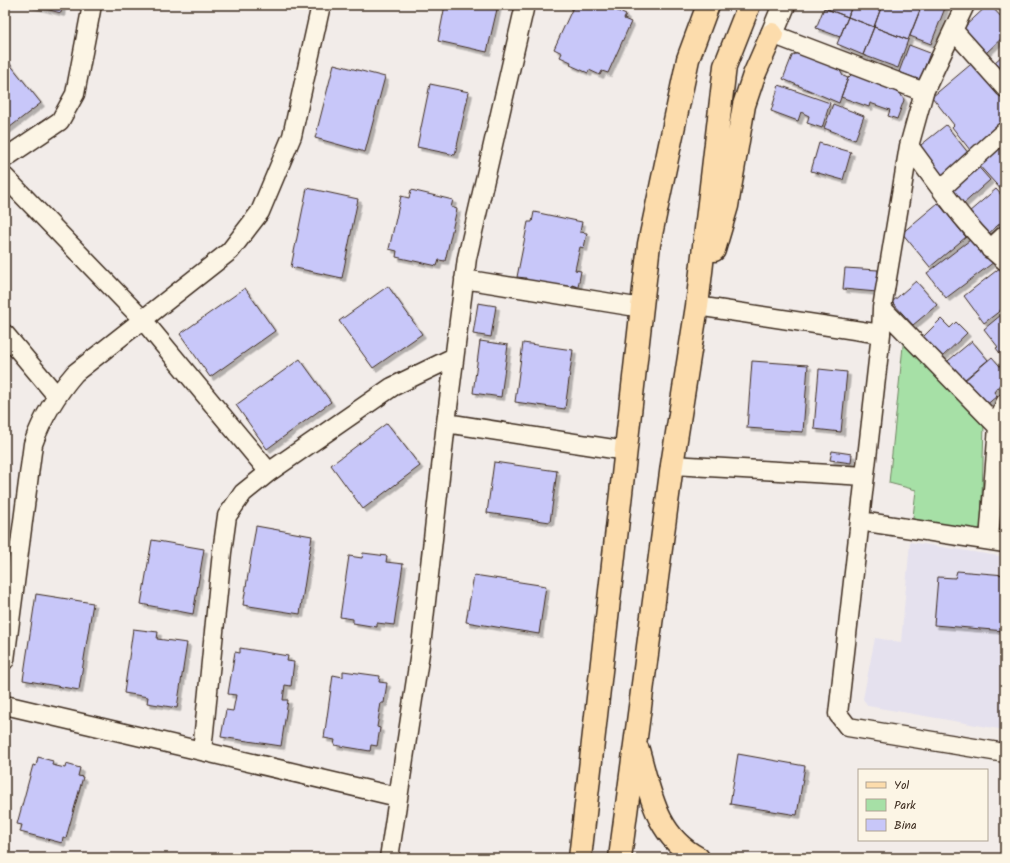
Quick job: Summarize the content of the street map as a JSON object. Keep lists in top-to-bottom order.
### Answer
{
  "legend": ["Yol", "Park", "Bina"]
}
